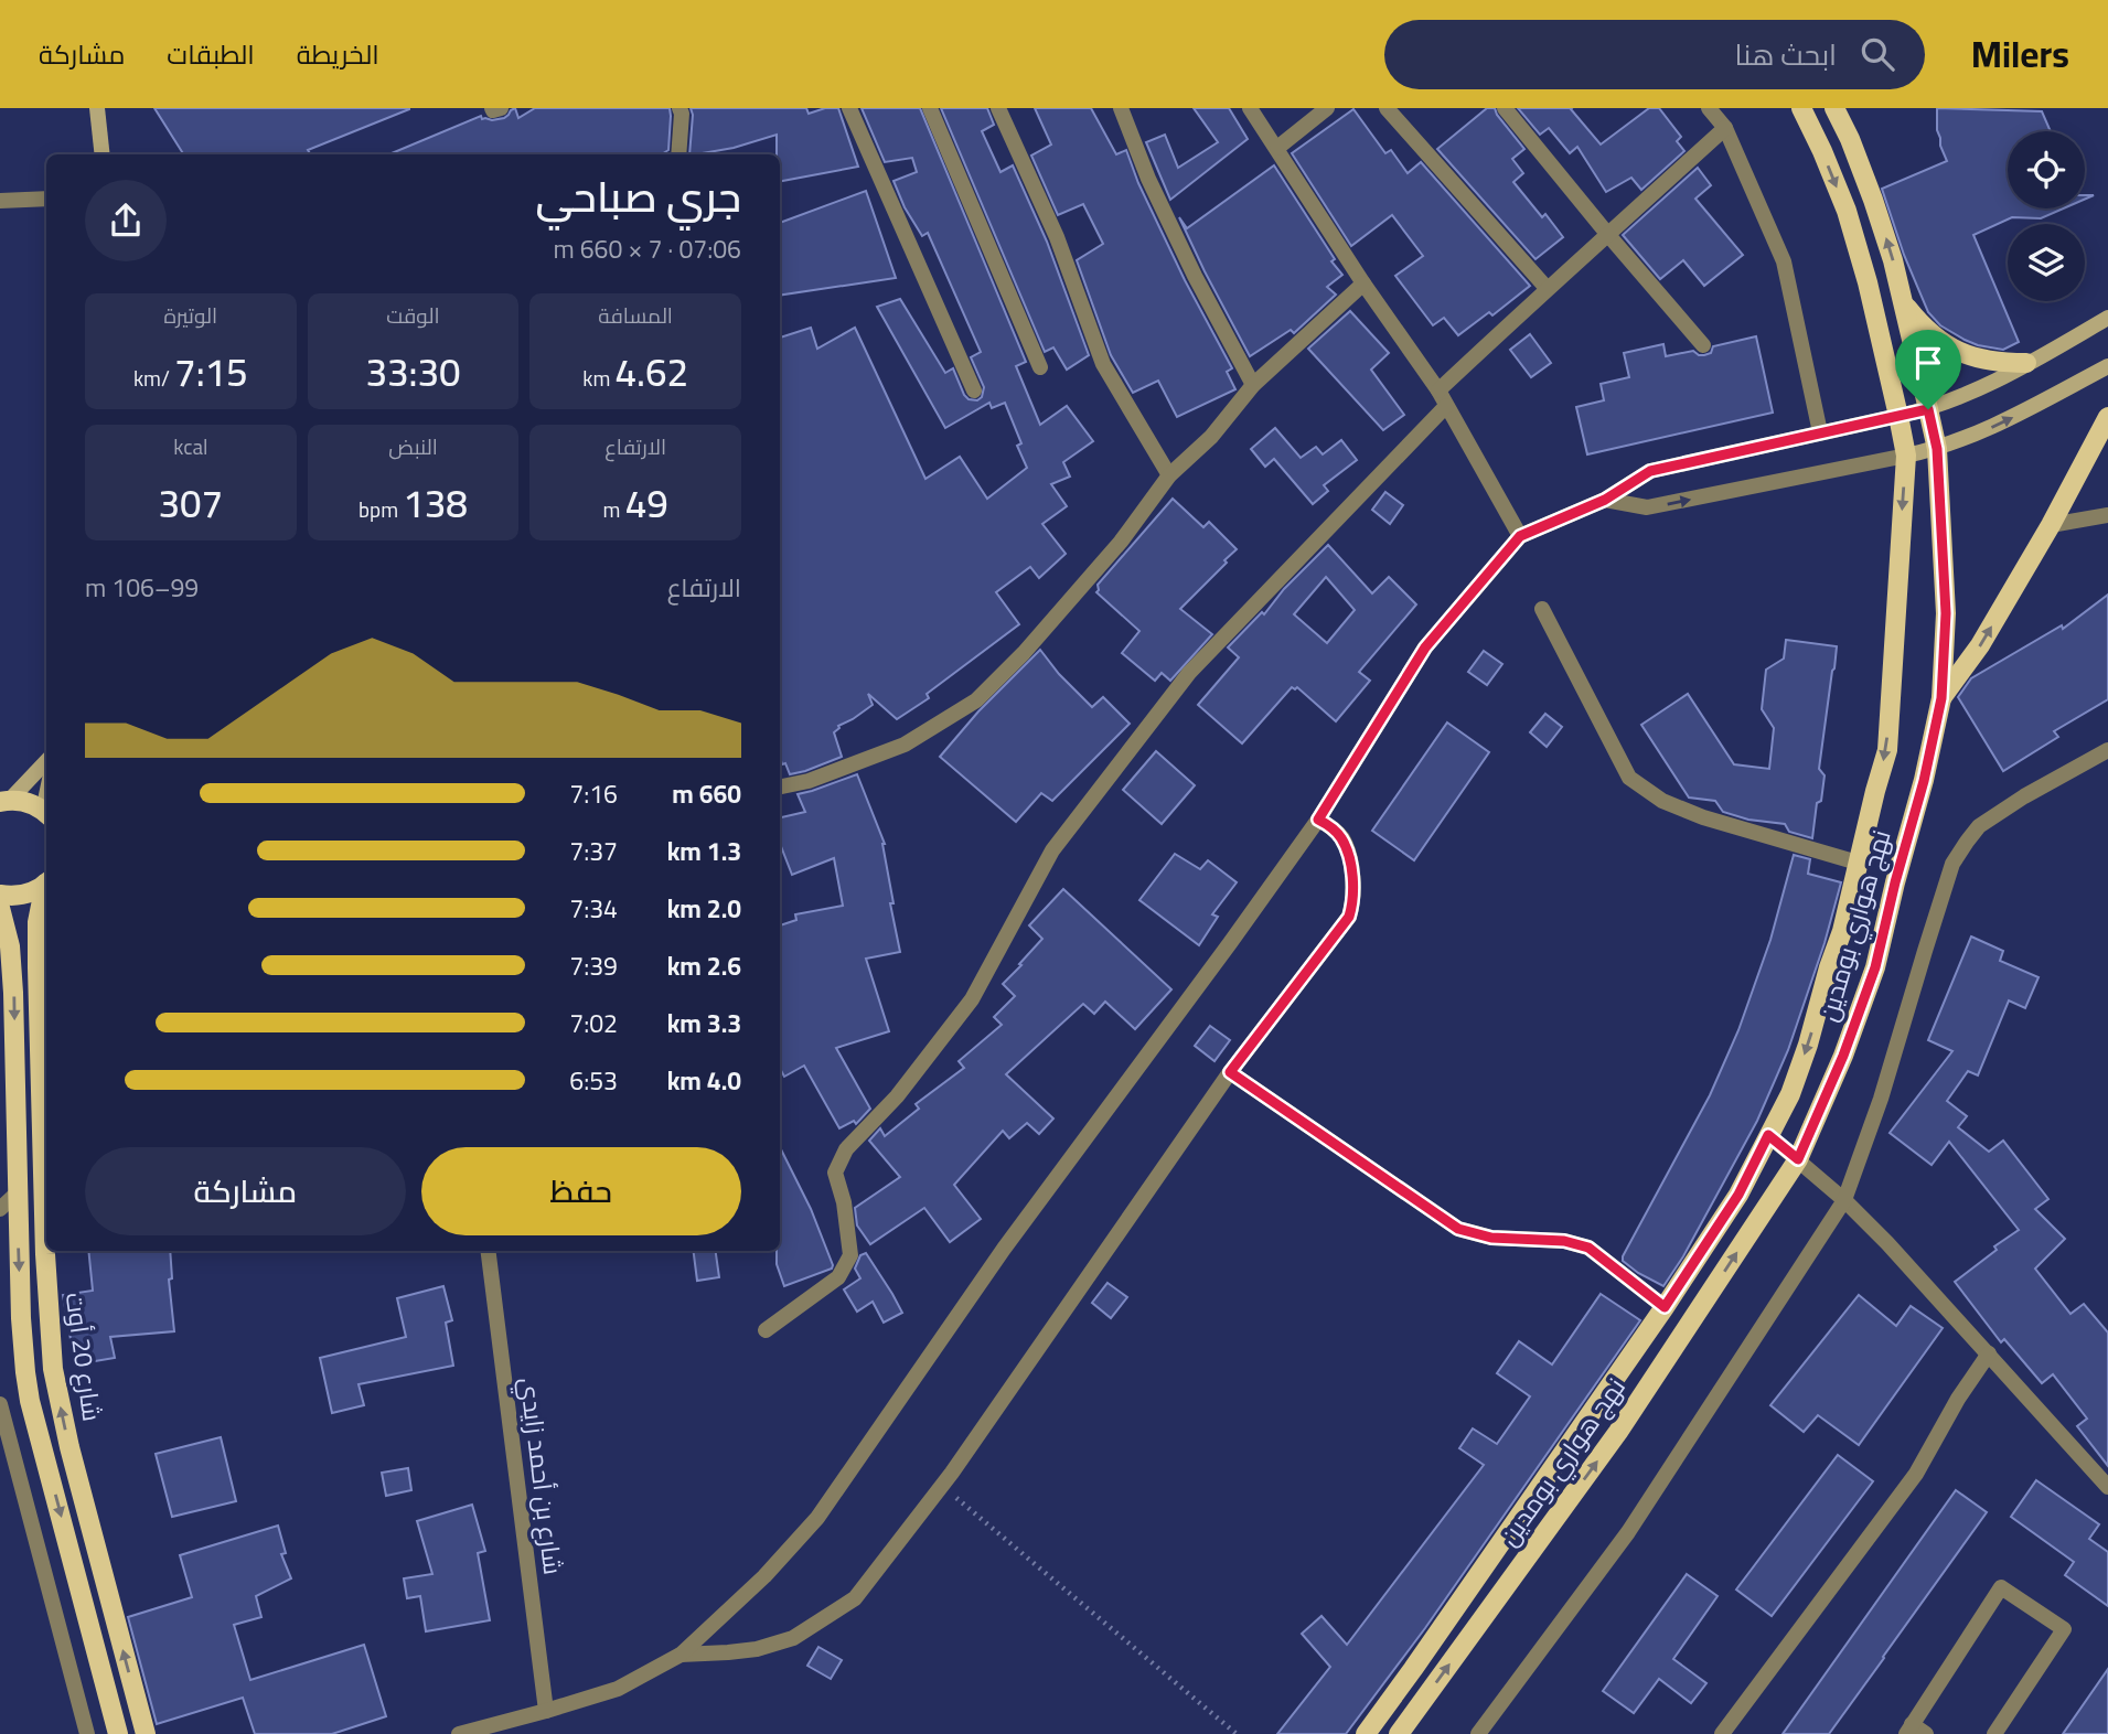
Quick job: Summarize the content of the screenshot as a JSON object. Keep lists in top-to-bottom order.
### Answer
{
  "streets": {
    "main road": ["نهج هواري بومدين", "شارع 20 أوت"],
    "street": ["شارع بن أحمد زايدي"]
  },
  "page": {
    "header": "Milers",
    "search": "ابحث هنا",
    "nav": ["الخريطة", "الطبقات", "مشاركة"],
    "heading": ["جري صباحي", "07:06 · 7 × 660 m"],
    "stats": [
      ["المسافة", "4.62 km"],
      ["الوقت", "33:30"],
      ["الوتيرة", "7:15 /km"],
      ["الارتفاع", "49 m"],
      ["النبض", "138 bpm"],
      ["kcal", "307"]
    ],
    "chart": ["الارتفاع", "99–106 m"],
    "list": [
      {
        "name": "660 m",
        "note": "7:16"
      },
      {
        "name": "1.3 km",
        "note": "7:37"
      },
      {
        "name": "2.0 km",
        "note": "7:34"
      },
      {
        "name": "2.6 km",
        "note": "7:39"
      },
      {
        "name": "3.3 km",
        "note": "7:02"
      },
      {
        "name": "4.0 km",
        "note": "6:53"
      }
    ],
    "buttons": ["حفظ", "مشاركة"]
  }
}
